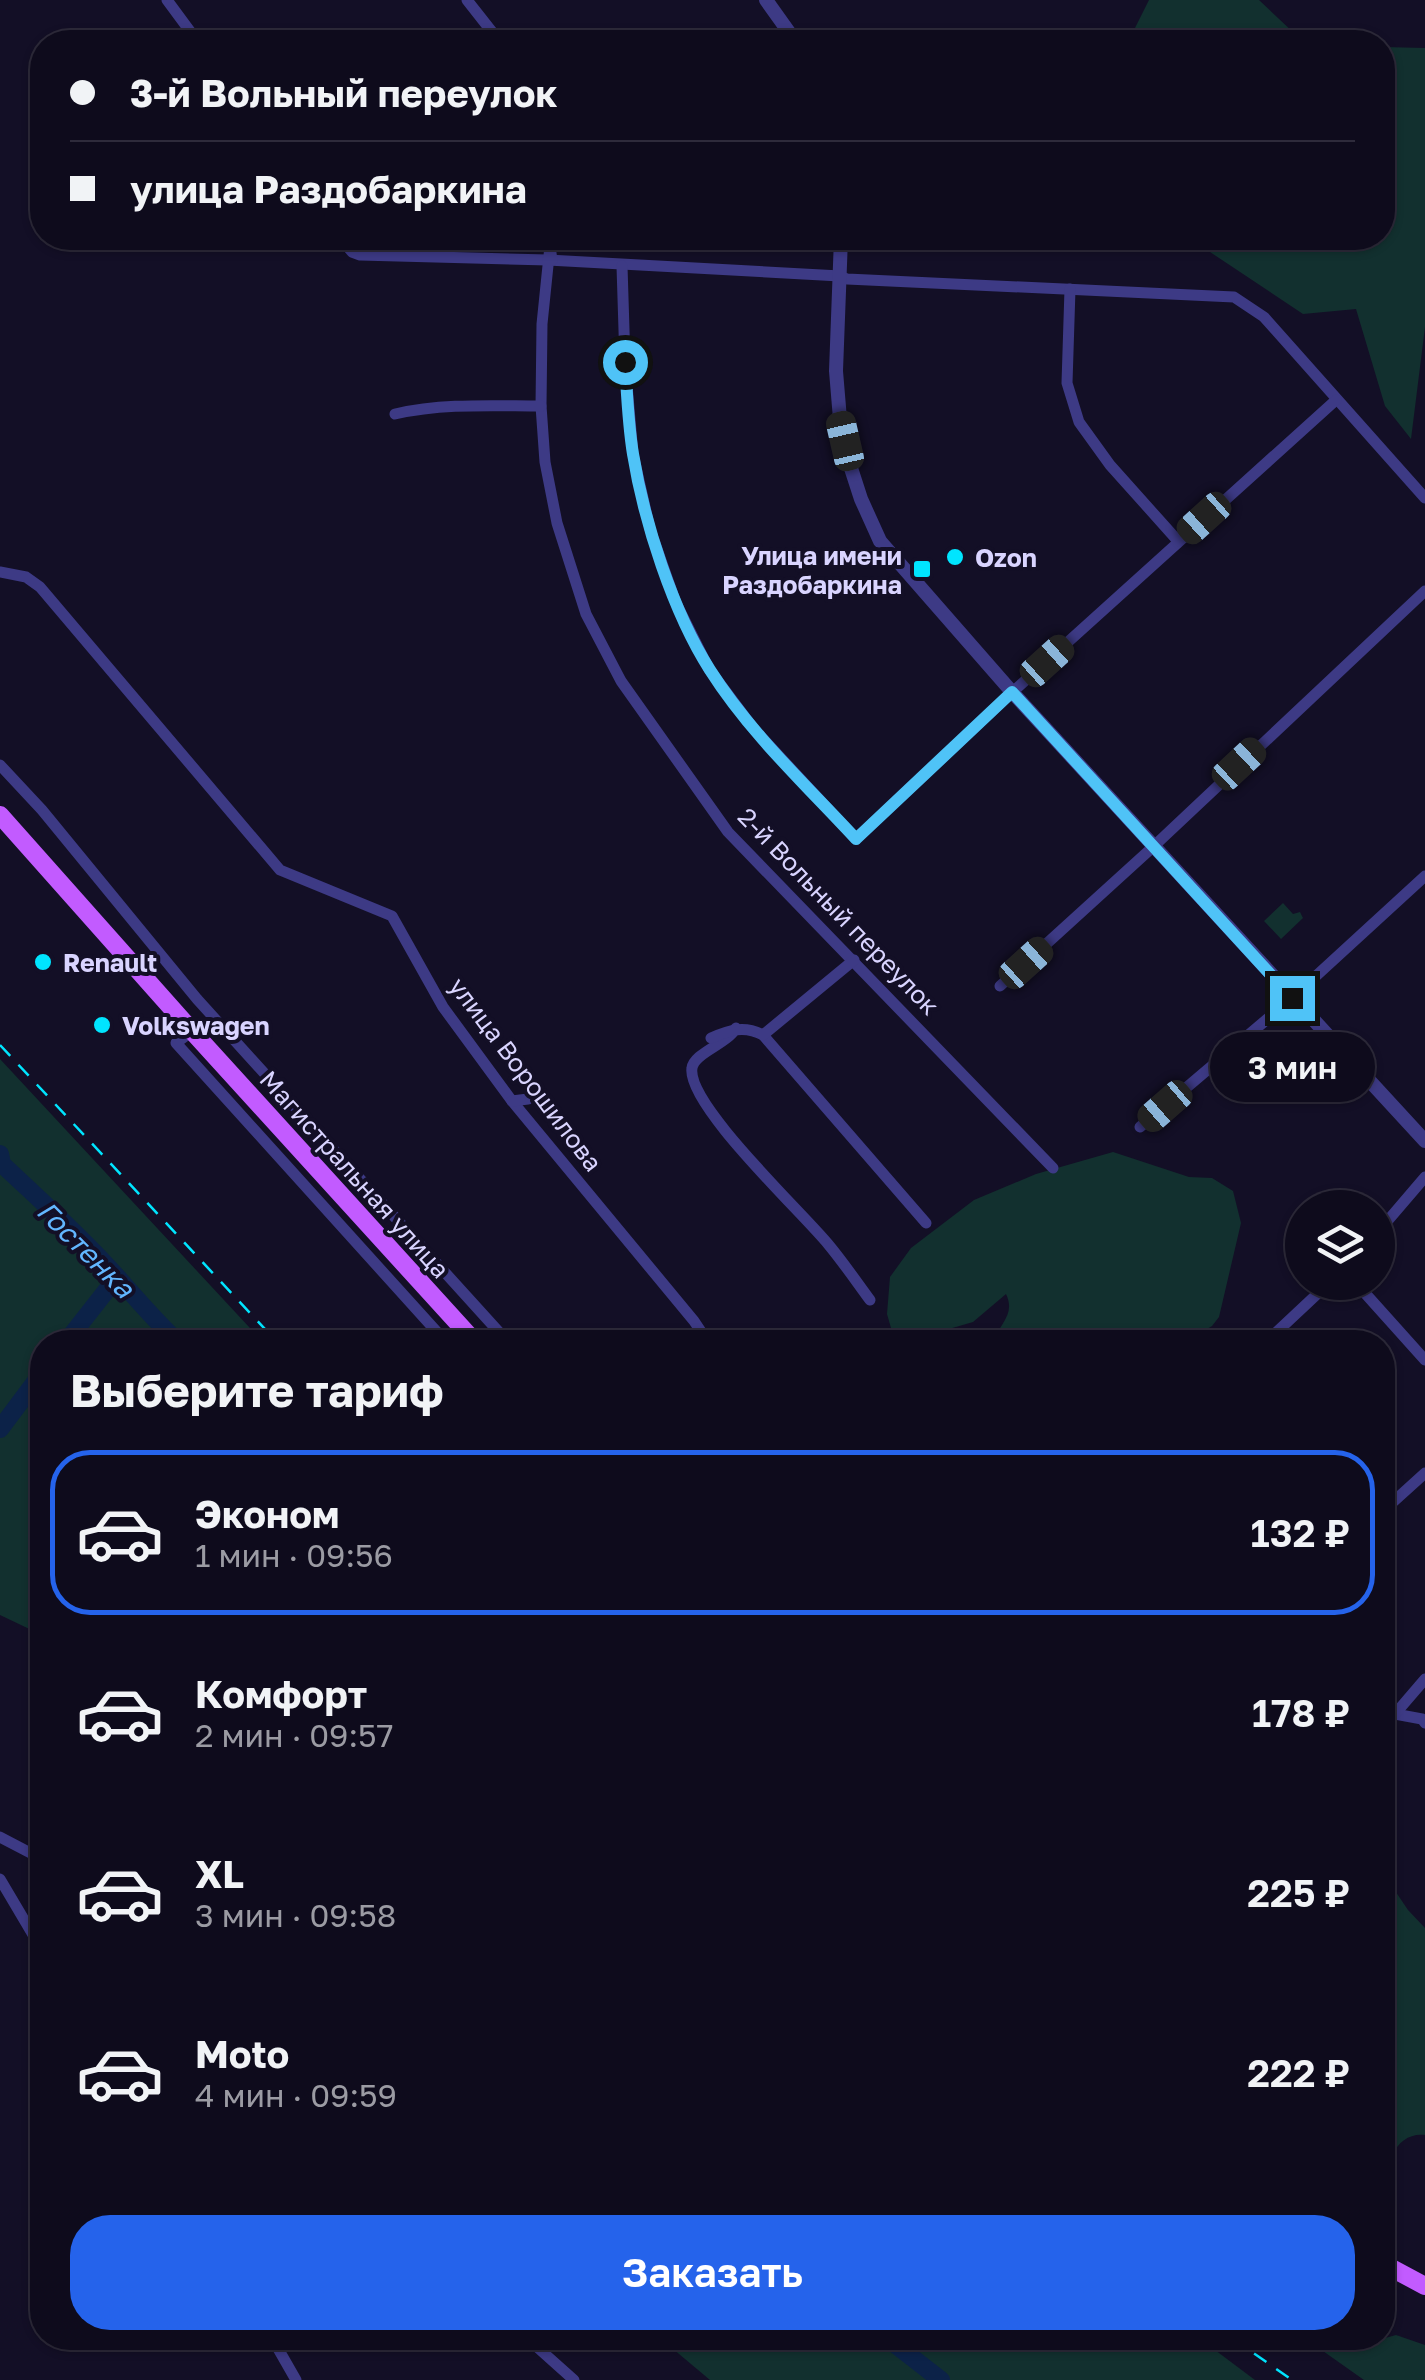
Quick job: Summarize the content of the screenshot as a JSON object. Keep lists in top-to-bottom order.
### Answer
{
  "streets": {
    "main road": ["Магистральная улица"],
    "street": ["2-й Вольный переулок", "улица Ворошилова"]
  },
  "water": ["Гостенка"],
  "places": {
    "other": ["Ozon", "Renault", "Volkswagen"],
    "transit": ["Улица имени Раздобаркина"]
  },
  "page": {
    "banner": ["3-й Вольный переулок", "улица Раздобаркина"],
    "bubble": "3 мин",
    "heading": "Выберите тариф",
    "list": [
      {
        "name": "Эконом",
        "note": "1 мин · 09:56",
        "value": "132 ₽"
      },
      {
        "name": "Комфорт",
        "note": "2 мин · 09:57",
        "value": "178 ₽"
      },
      {
        "name": "XL",
        "note": "3 мин · 09:58",
        "value": "225 ₽"
      },
      {
        "name": "Moto",
        "note": "4 мин · 09:59",
        "value": "222 ₽"
      }
    ],
    "buttons": "Заказать"
  }
}
